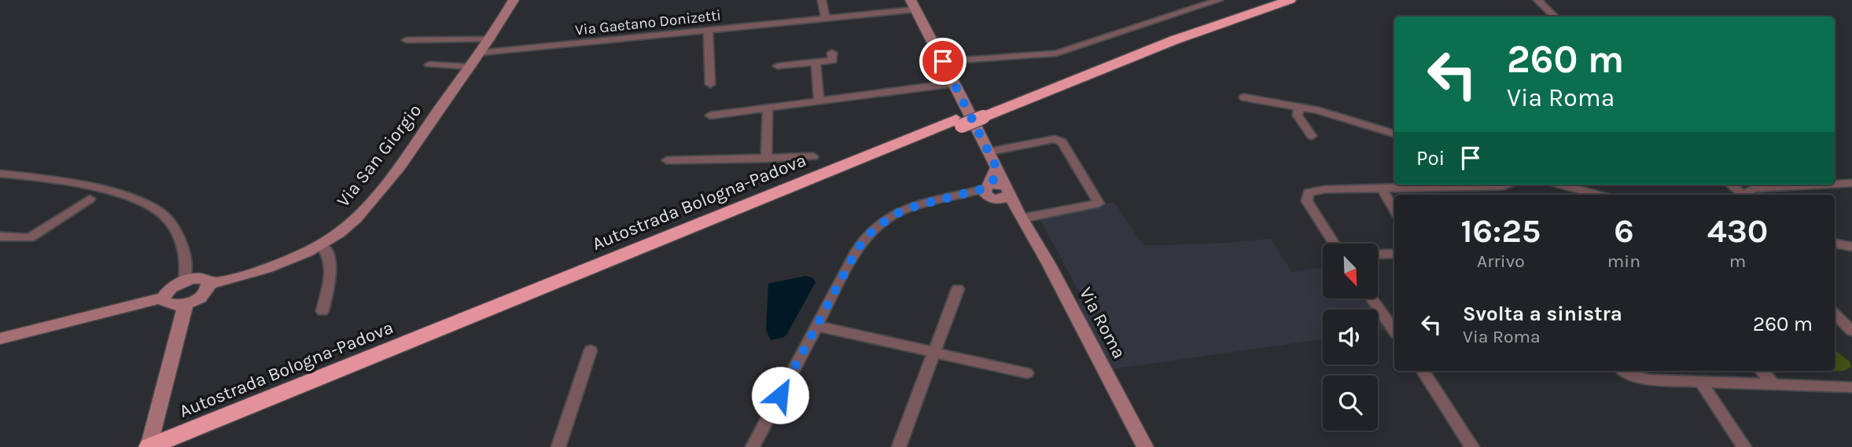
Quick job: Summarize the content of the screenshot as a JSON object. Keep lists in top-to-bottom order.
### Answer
{
  "streets": {
    "highway": ["Autostrada Bologna-Padova"],
    "street": ["Via Gaetano Donizetti", "Via San Giorgio", "Via Roma"]
  },
  "crossings": [
    ["Via Gaetano Donizetti", "Via San Giorgio"],
    ["Via Gaetano Donizetti", "Via Roma"]
  ],
  "north": "bottom right",
  "page": {
    "turn": ["260 m", "Via Roma"],
    "then": "Poi",
    "eta": [
      "16:25",
      "Arrivo",
      "6",
      "min",
      "430",
      "m"
    ],
    "list": [
      {
        "name": "Svolta a sinistra",
        "note": "Via Roma",
        "value": "260 m"
      }
    ]
  }
}
